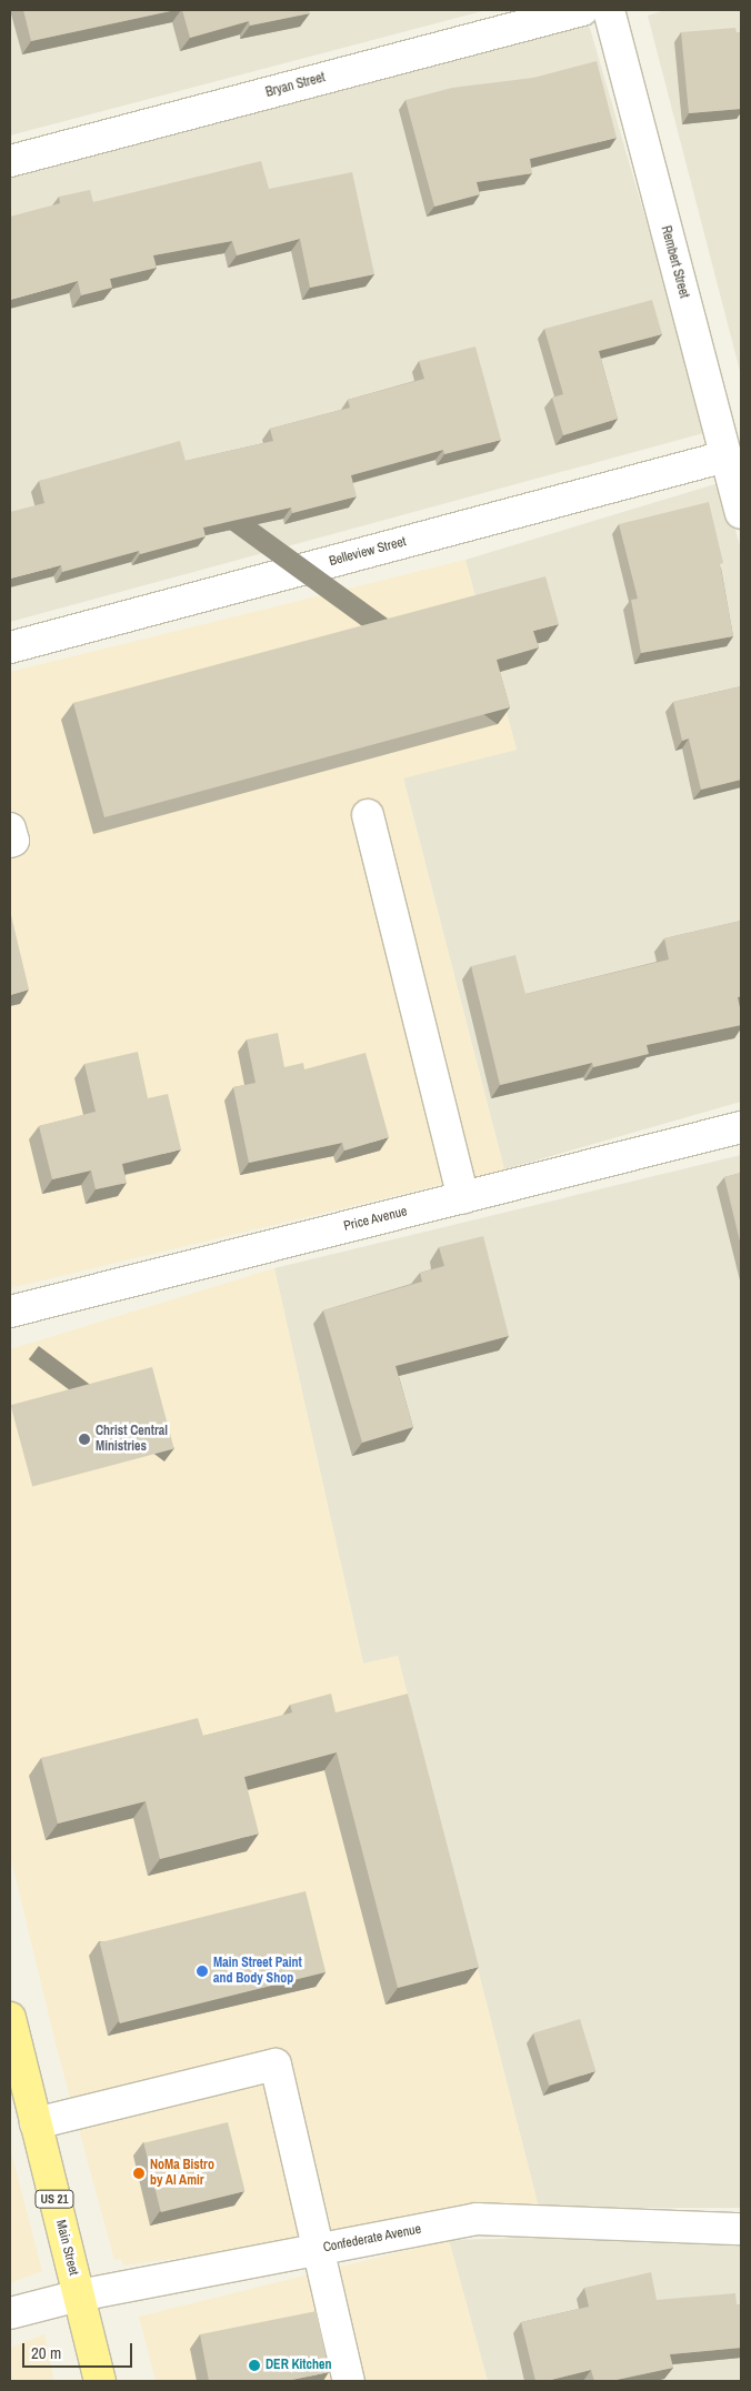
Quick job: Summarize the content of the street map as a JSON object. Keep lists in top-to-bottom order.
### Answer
{
  "streets": {
    "main road": ["US 21", "Main Street"],
    "street": [
      "Bryan Street",
      "Rembert Street",
      "Belleview Street",
      "Price Avenue",
      "Confederate Avenue"
    ]
  },
  "crossings": [
    ["Rembert Street", "Belleview Street"],
    ["Confederate Avenue", "Main Street"]
  ],
  "places": [
    "Christ Central Ministries",
    "Main Street Paint and Body Shop",
    "NoMa Bistro by Al Amir",
    "DER Kitchen"
  ],
  "scale_bar": "20 m"
}
